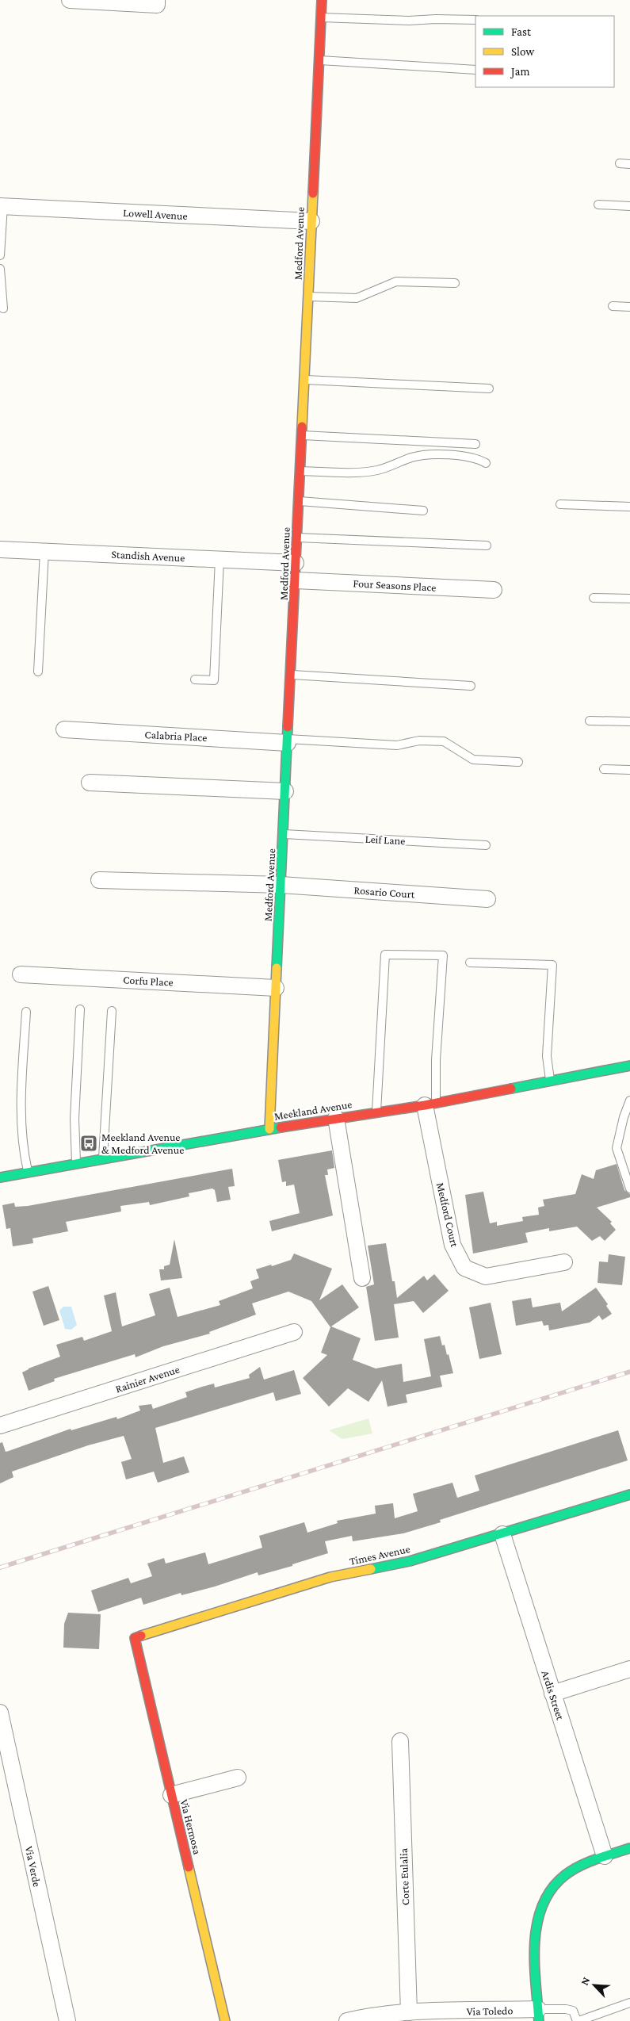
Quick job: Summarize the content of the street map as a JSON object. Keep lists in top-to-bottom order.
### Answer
{
  "streets": {
    "street": [
      "Lowell Avenue",
      "Medford Avenue",
      "Standish Avenue",
      "Four Seasons Place",
      "Calabria Place",
      "Rosario Court",
      "Corfu Place",
      "Meekland Avenue",
      "Medford Court",
      "Rainier Avenue",
      "Times Avenue",
      "Ardis Street",
      "Via Hermosa",
      "Via Verde",
      "Corte Eulalia",
      "Via Toledo"
    ],
    "lane": ["Leif Lane"]
  },
  "crossings": [
    ["Lowell Avenue", "Medford Avenue"],
    ["Medford Avenue", "Standish Avenue"],
    ["Medford Avenue", "Four Seasons Place"],
    ["Medford Avenue", "Calabria Place"],
    ["Medford Avenue", "Leif Lane"],
    ["Medford Avenue", "Rosario Court"],
    ["Medford Avenue", "Corfu Place"],
    ["Medford Avenue", "Meekland Avenue"],
    ["Meekland Avenue", "Medford Court"],
    ["Times Avenue", "Ardis Street"],
    ["Times Avenue", "Via Hermosa"],
    ["Corte Eulalia", "Via Toledo"]
  ],
  "places": {
    "bus stop": ["Meekland Avenue & Medford Avenue"]
  },
  "legend": ["Fast", "Slow", "Jam"],
  "north": "top left"
}
